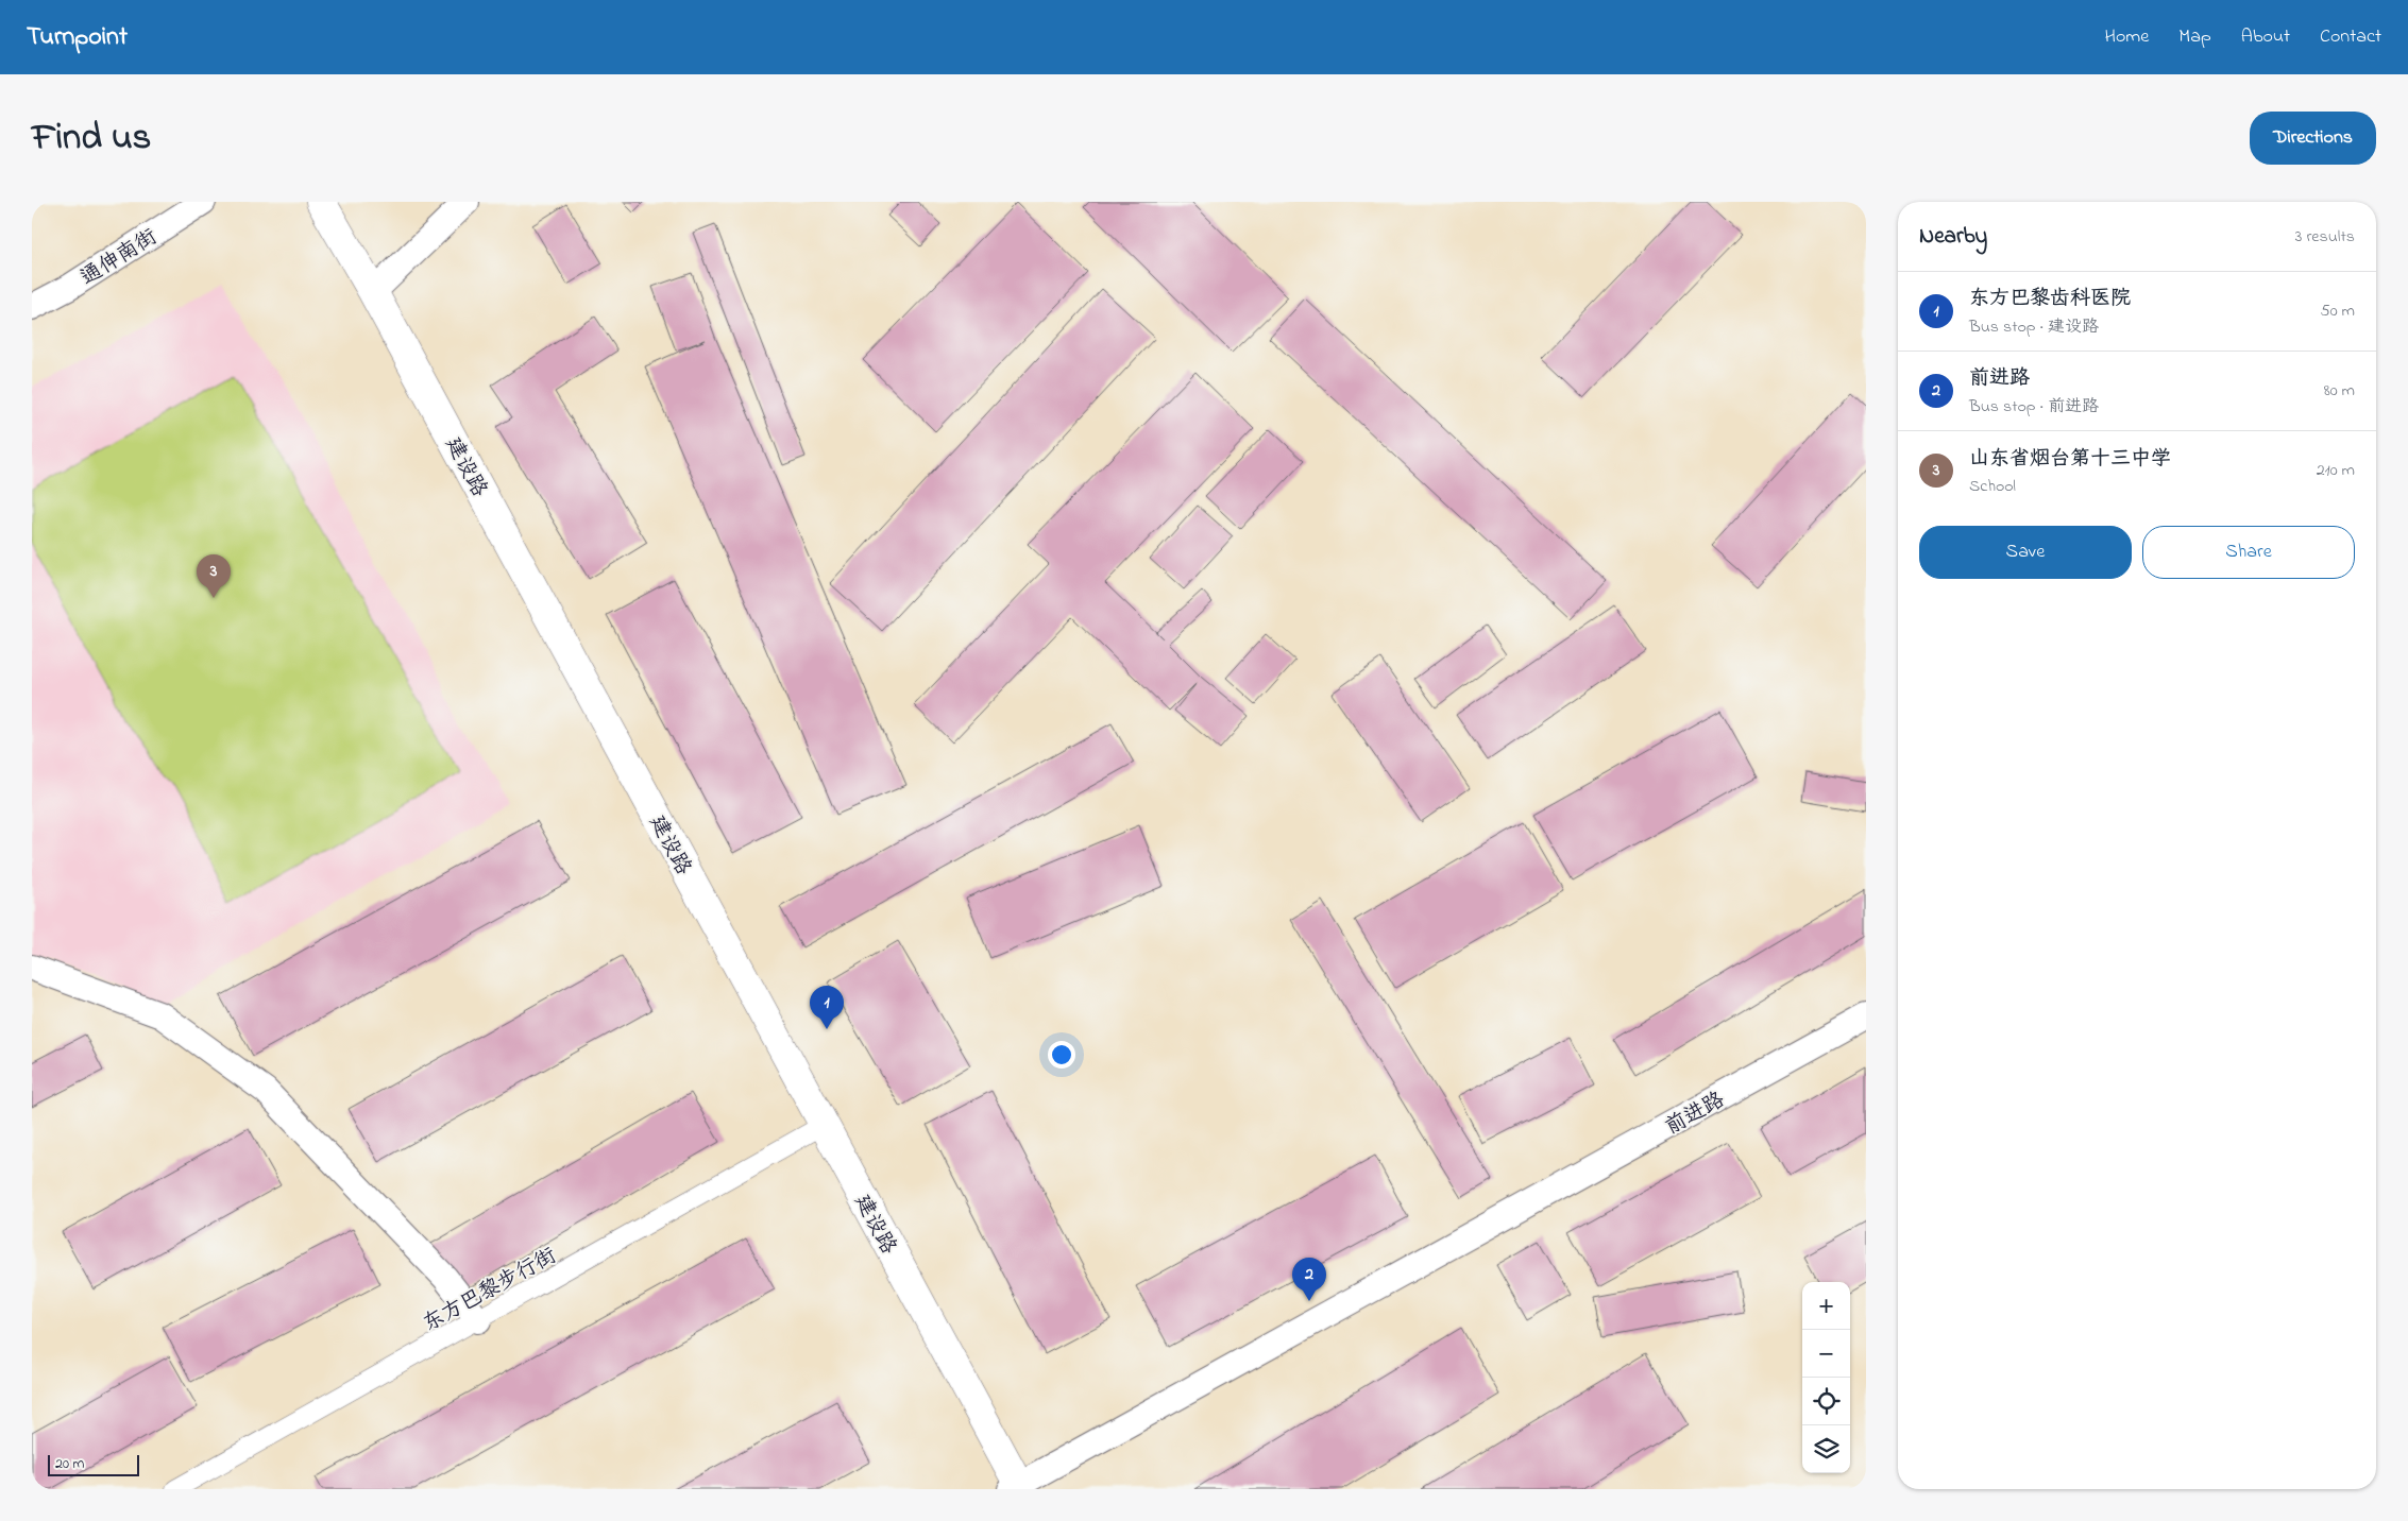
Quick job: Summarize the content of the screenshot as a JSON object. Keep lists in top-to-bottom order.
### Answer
{
  "streets": {
    "street": [
      "通伸南街",
      "建设路",
      "前进路",
      "东方巴黎步行街"
    ]
  },
  "crossings": [
    ["建设路", "前进路"],
    ["建设路", "东方巴黎步行街"]
  ],
  "scale_bar": "20 m",
  "page": {
    "header": "Turnpoint",
    "nav": [
      "Home",
      "Map",
      "About",
      "Contact"
    ],
    "title": "Find us",
    "buttons": [
      "Directions",
      ["Save", "Share"]
    ],
    "heading": ["Nearby", "3 results"],
    "list": [
      {
        "mark": "1",
        "name": "东方巴黎齿科医院",
        "note": "Bus stop · 建设路",
        "value": "50 m"
      },
      {
        "mark": "2",
        "name": "前进路",
        "note": "Bus stop · 前进路",
        "value": "80 m"
      },
      {
        "mark": "3",
        "name": "山东省烟台第十三中学",
        "note": "School",
        "value": "210 m"
      }
    ],
    "pins": ["3", "1", "2"],
    "map_buttons": ["+", "−"],
    "scale": "20 m"
  }
}
